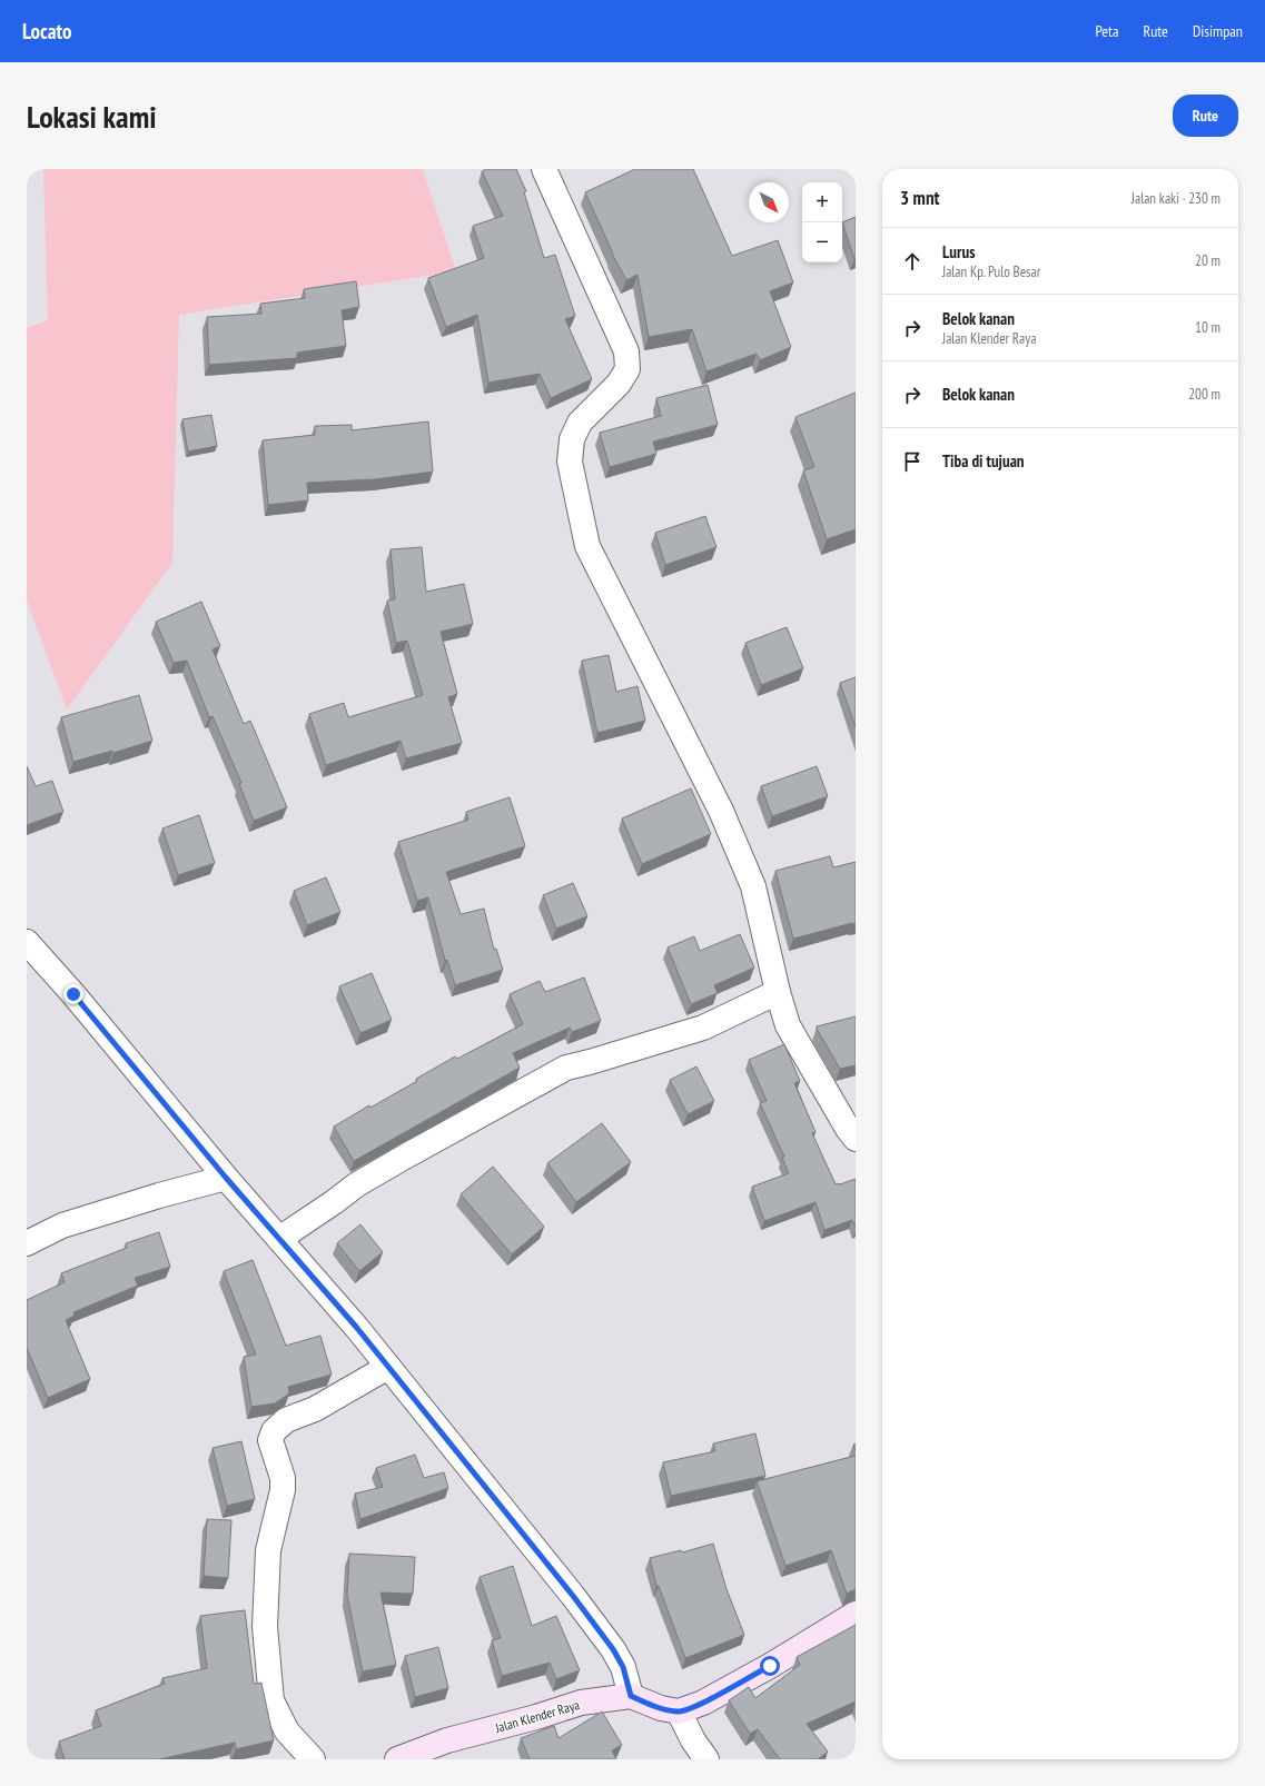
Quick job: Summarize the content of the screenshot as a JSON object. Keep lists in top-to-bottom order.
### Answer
{
  "streets": {
    "street": ["Jalan Klender Raya"]
  },
  "north": "bottom right",
  "page": {
    "header": "Locato",
    "nav": ["Peta", "Rute", "Disimpan"],
    "buttons": "Rute",
    "title": "Lokasi kami",
    "heading": ["3 mnt", "Jalan kaki · 230 m"],
    "map_buttons": ["+", "−"],
    "list": [
      ["Lurus", "Jalan Kp. Pulo Besar", "20 m"],
      ["Belok kanan", "Jalan Klender Raya", "10 m"],
      ["Belok kanan", "200 m"],
      "Tiba di tujuan"
    ]
  }
}
